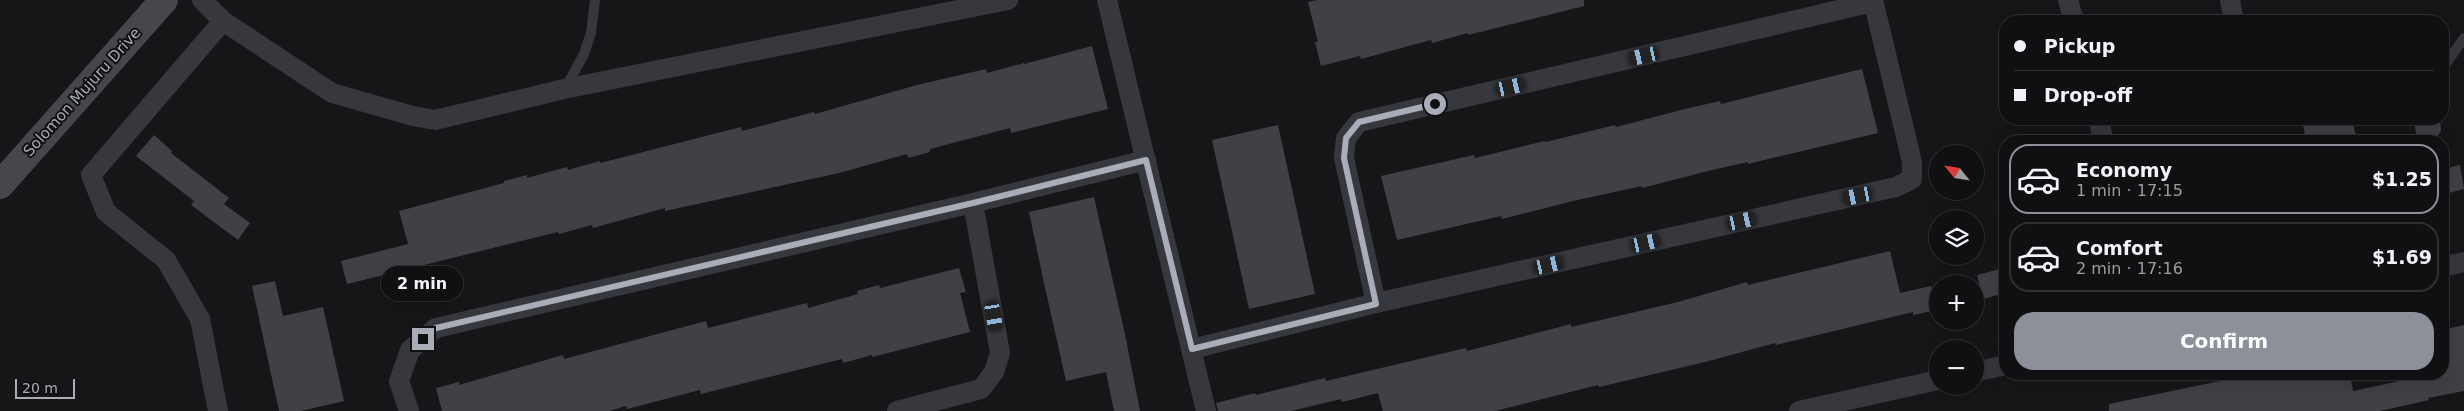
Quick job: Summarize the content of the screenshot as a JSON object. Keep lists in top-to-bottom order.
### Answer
{
  "streets": {
    "street": ["Solomon Mujuru Drive"]
  },
  "scale_bar": "20 m",
  "north": "top left",
  "page": {
    "banner": ["Pickup", "Drop-off"],
    "list": [
      {
        "name": "Economy",
        "note": "1 min · 17:15",
        "value": "$1.25"
      },
      {
        "name": "Comfort",
        "note": "2 min · 17:16",
        "value": "$1.69"
      }
    ],
    "map_buttons": ["+", "−"],
    "bubble": "2 min",
    "buttons": "Confirm",
    "scale": "20 m"
  }
}
